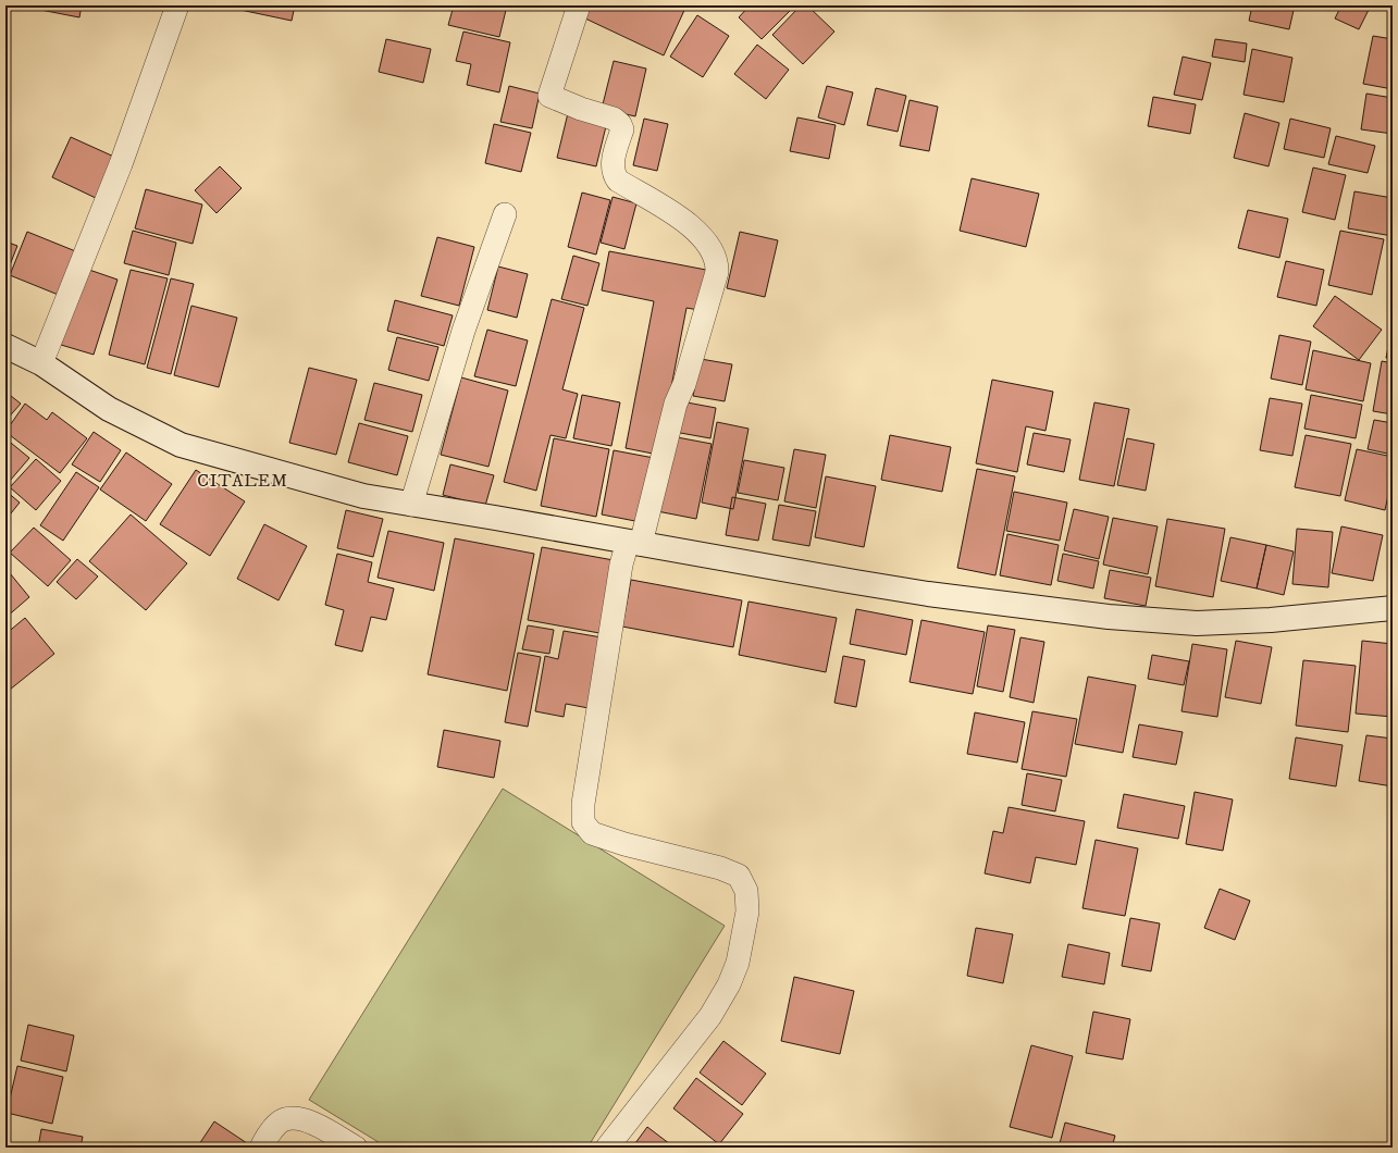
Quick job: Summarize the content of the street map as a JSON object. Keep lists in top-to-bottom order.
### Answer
{
  "districts": ["CITALEM"]
}
